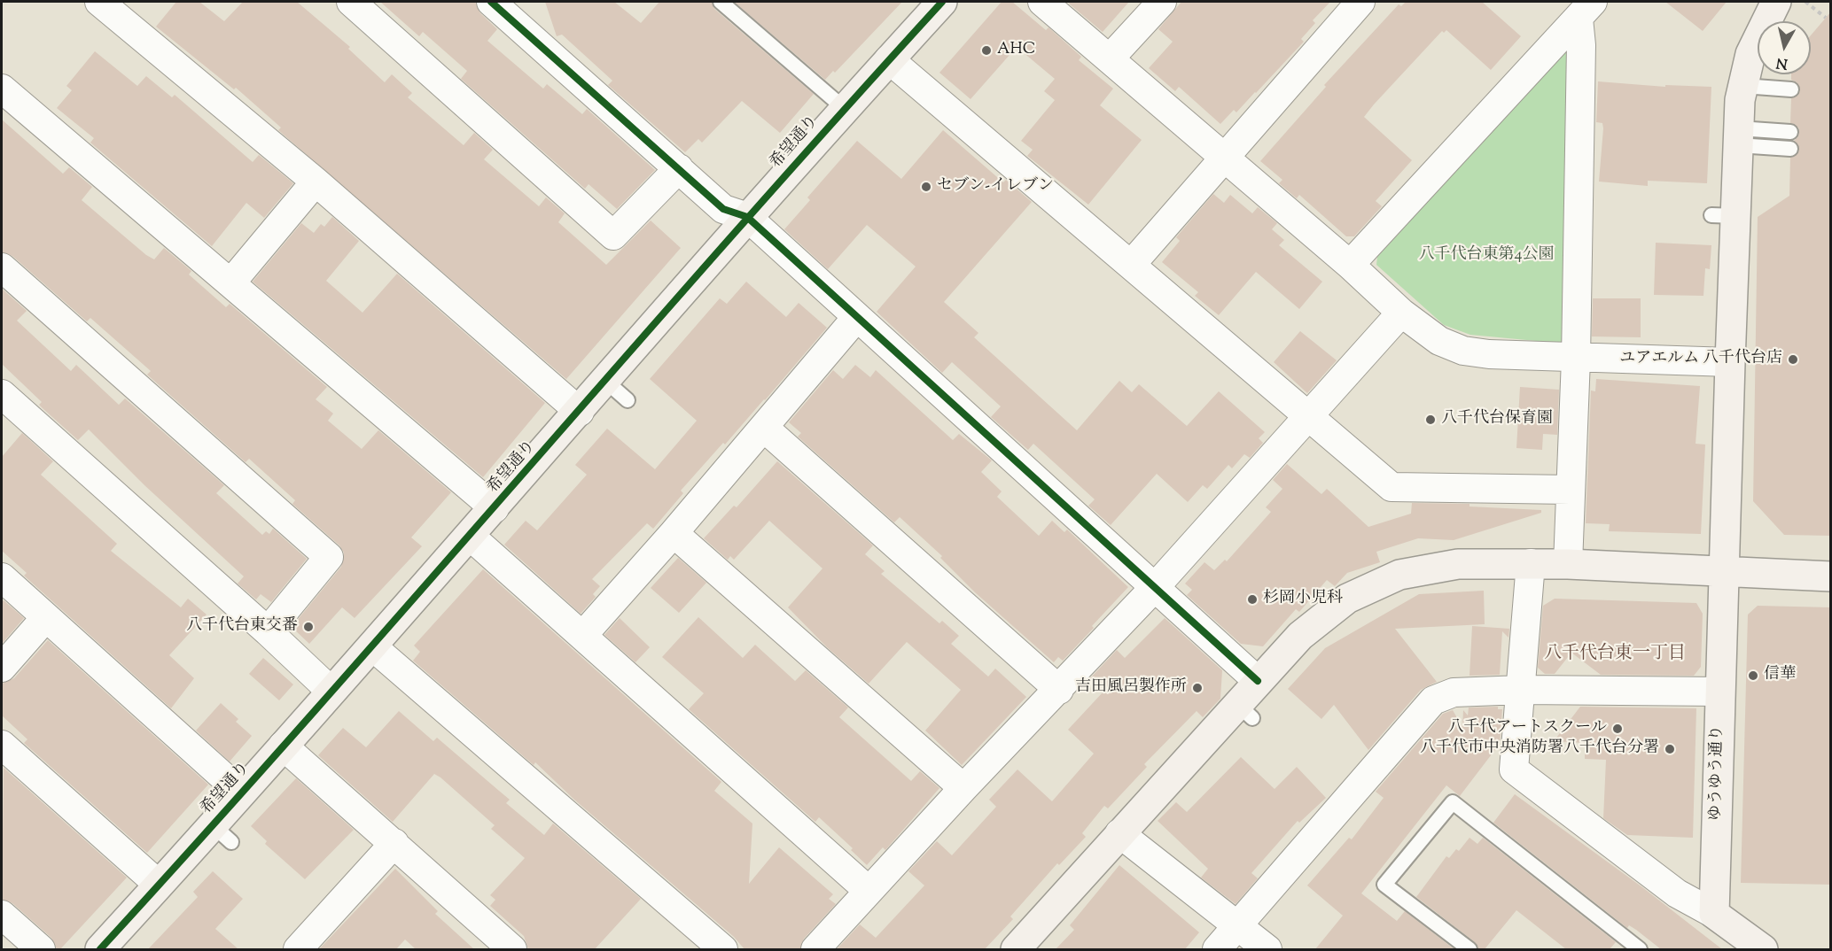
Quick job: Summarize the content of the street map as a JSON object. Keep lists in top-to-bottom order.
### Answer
{
  "streets": {
    "street": ["希望通り", "ゆうゆう通り"]
  },
  "districts": ["八千代台東一丁目"],
  "parks": ["八千代台東第4公園"],
  "places": [
    "AHC",
    "セブン-イレブン",
    "ユアエルム 八千代台店",
    "八千代台保育園",
    "杉岡小児科",
    "八千代台東交番",
    "信華",
    "吉田風呂製作所",
    "八千代アートスクール",
    "八千代市中央消防署八千代台分署"
  ],
  "north": "bottom"
}
